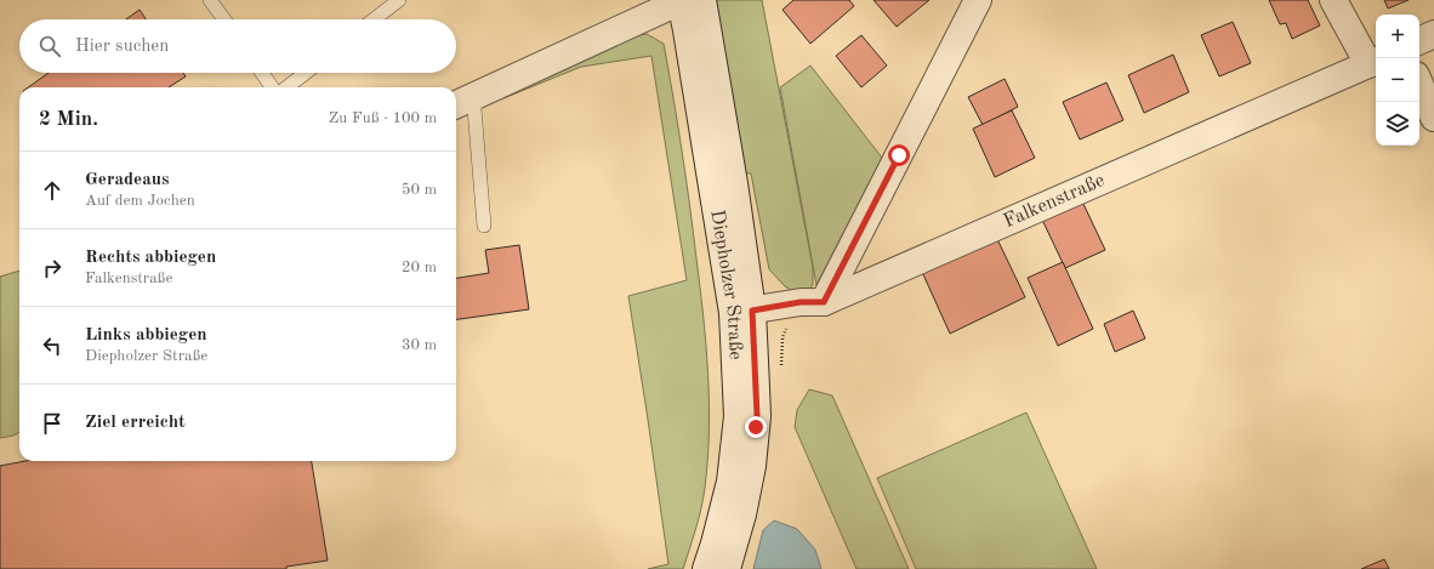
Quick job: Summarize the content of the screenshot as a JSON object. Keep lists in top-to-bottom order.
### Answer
{
  "streets": {
    "street": ["Falkenstraße", "Diepholzer Straße"]
  },
  "crossings": [
    ["Falkenstraße", "Diepholzer Straße"]
  ],
  "page": {
    "map_buttons": ["+", "−"],
    "search": "Hier suchen",
    "heading": ["2 Min.", "Zu Fuß · 100 m"],
    "list": [
      ["Geradeaus", "Auf dem Jochen", "50 m"],
      ["Rechts abbiegen", "Falkenstraße", "20 m"],
      ["Links abbiegen", "Diepholzer Straße", "30 m"],
      "Ziel erreicht"
    ]
  }
}
